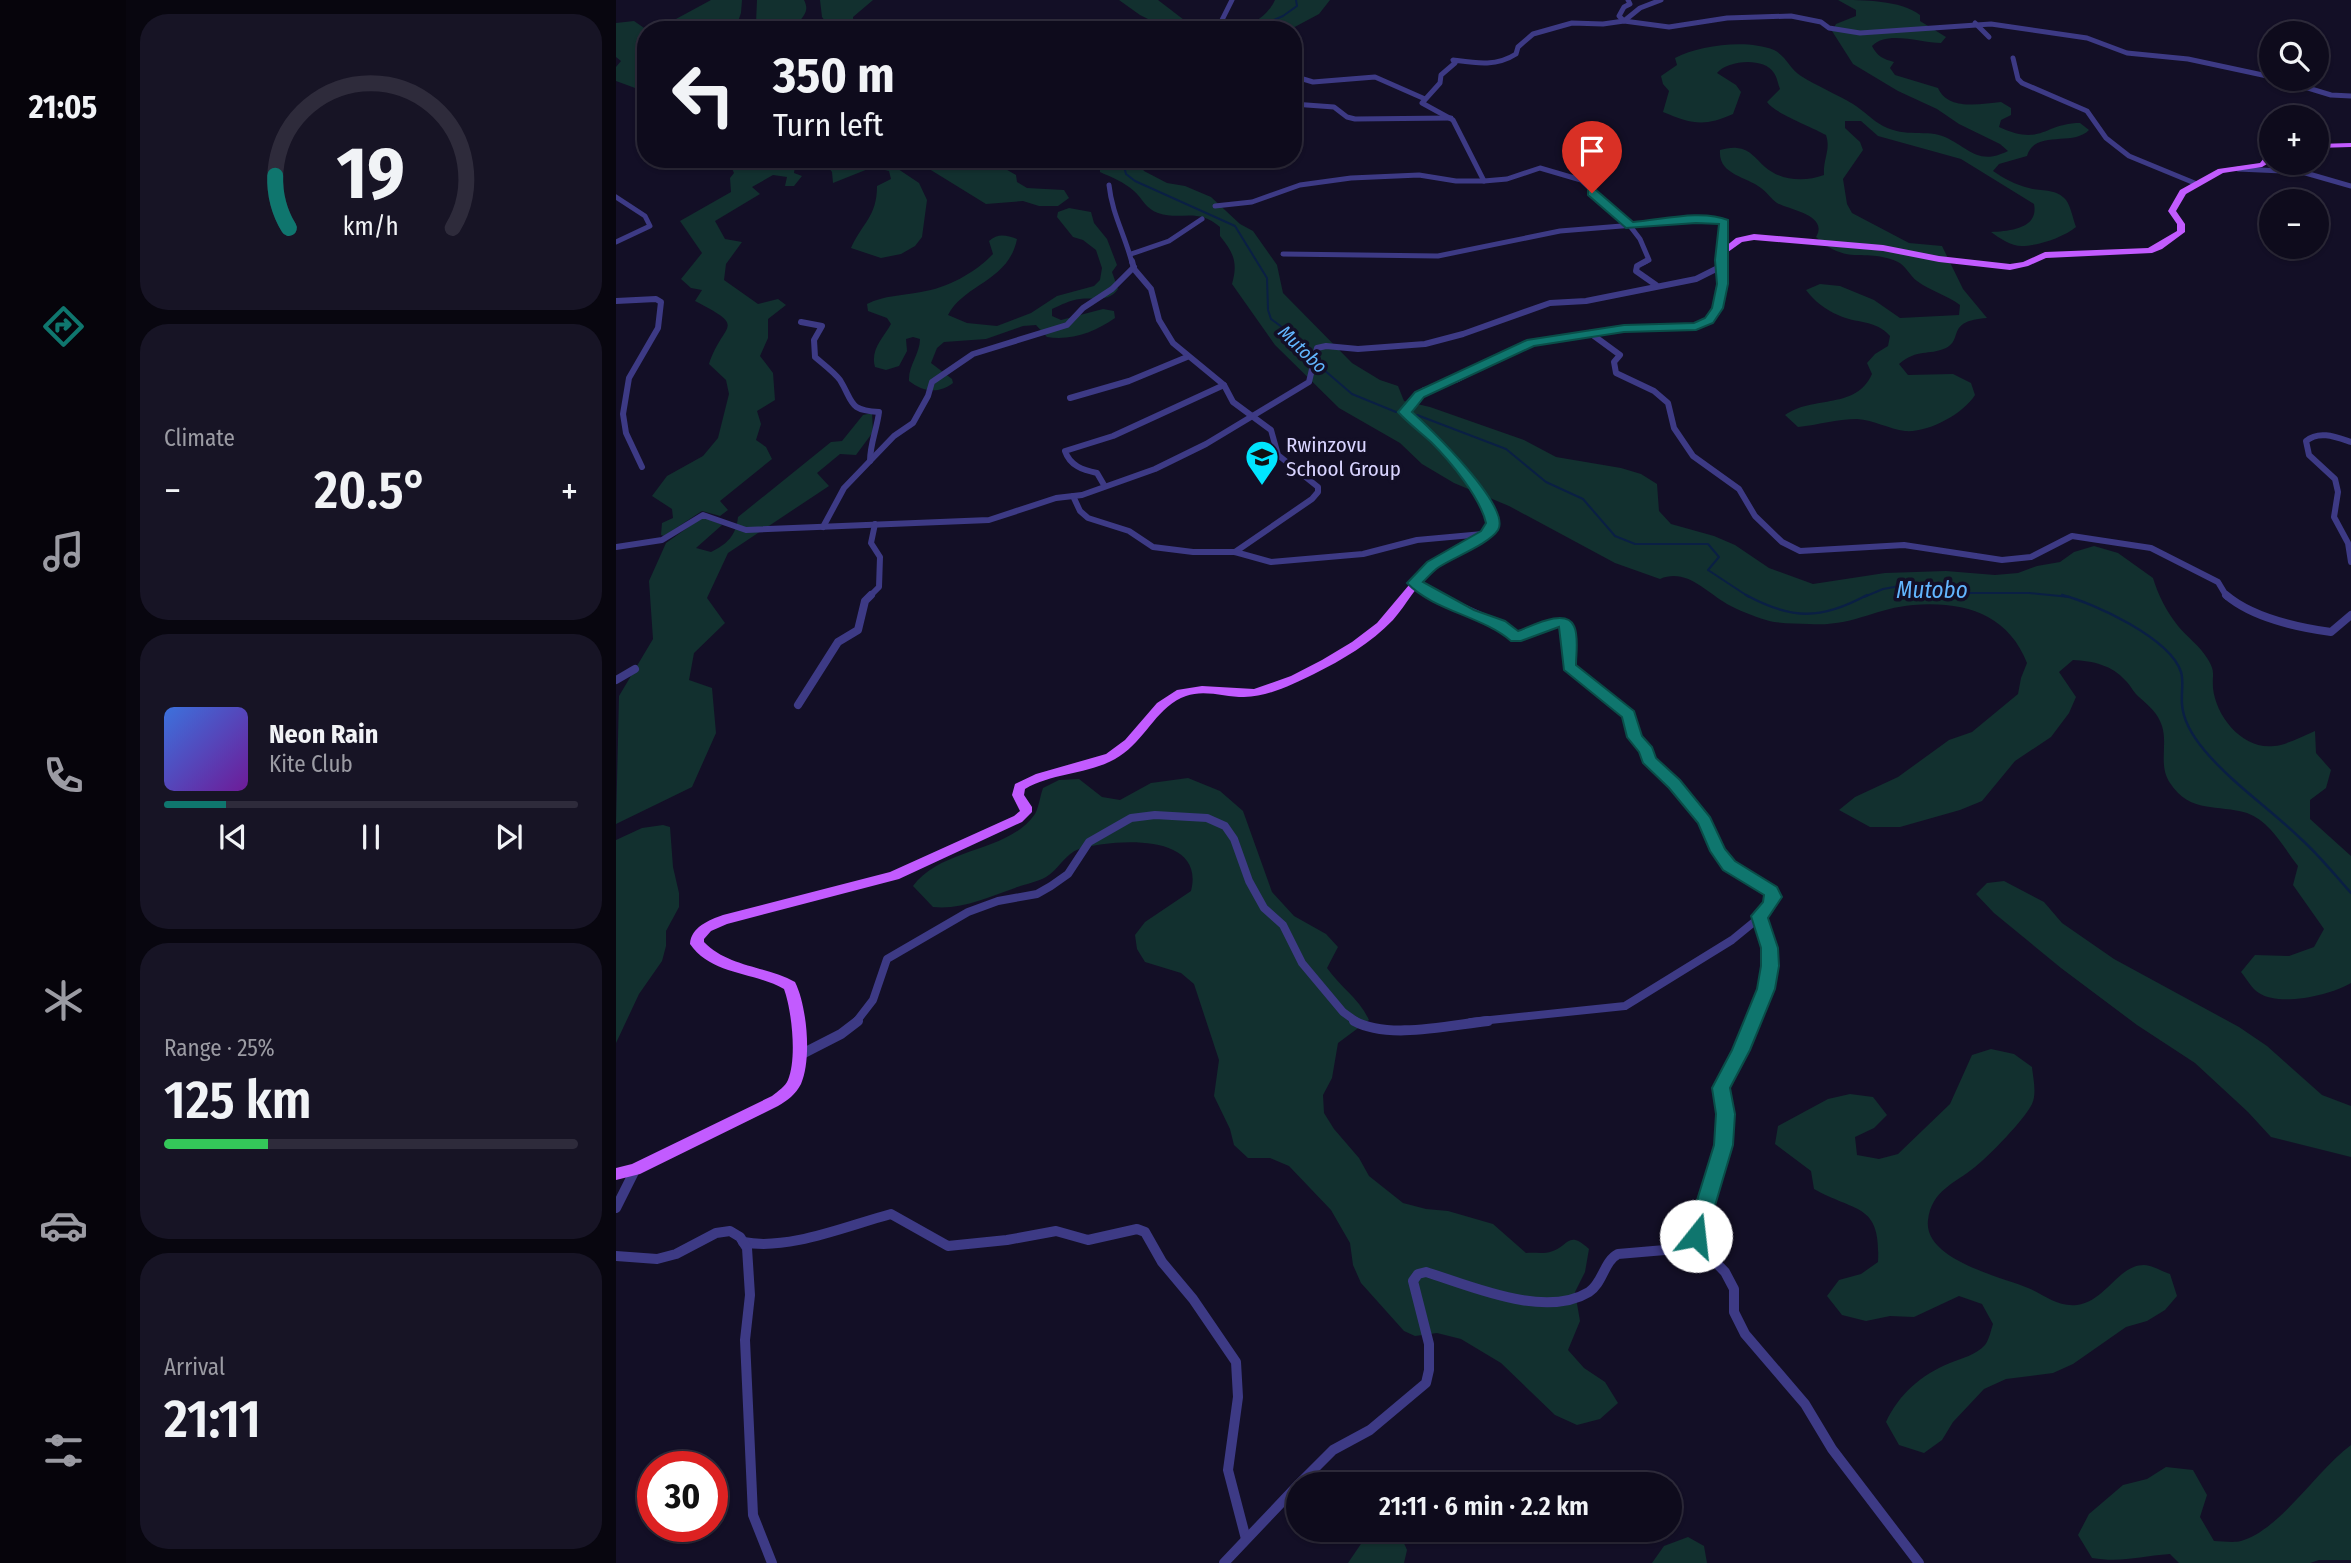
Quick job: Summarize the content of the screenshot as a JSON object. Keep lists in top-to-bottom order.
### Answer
{
  "water": ["Mutobo"],
  "places": {
    "school or university": ["Rwinzovu School Group"]
  },
  "page": {
    "tabs": "21:05",
    "map_buttons": ["+", "−"],
    "turn": ["350 m", "Turn left"],
    "tile": [
      "Climate",
      ["Range · 25%", "125 km"],
      ["Arrival", "21:11"]
    ],
    "heat": ["−", "20.5°", "+"],
    "song": ["Neon Rain", "Kite Club"],
    "limit": "30",
    "trip": "21:11 · 6 min · 2.2 km",
    "gauge": ["19", "km/h"]
  }
}
